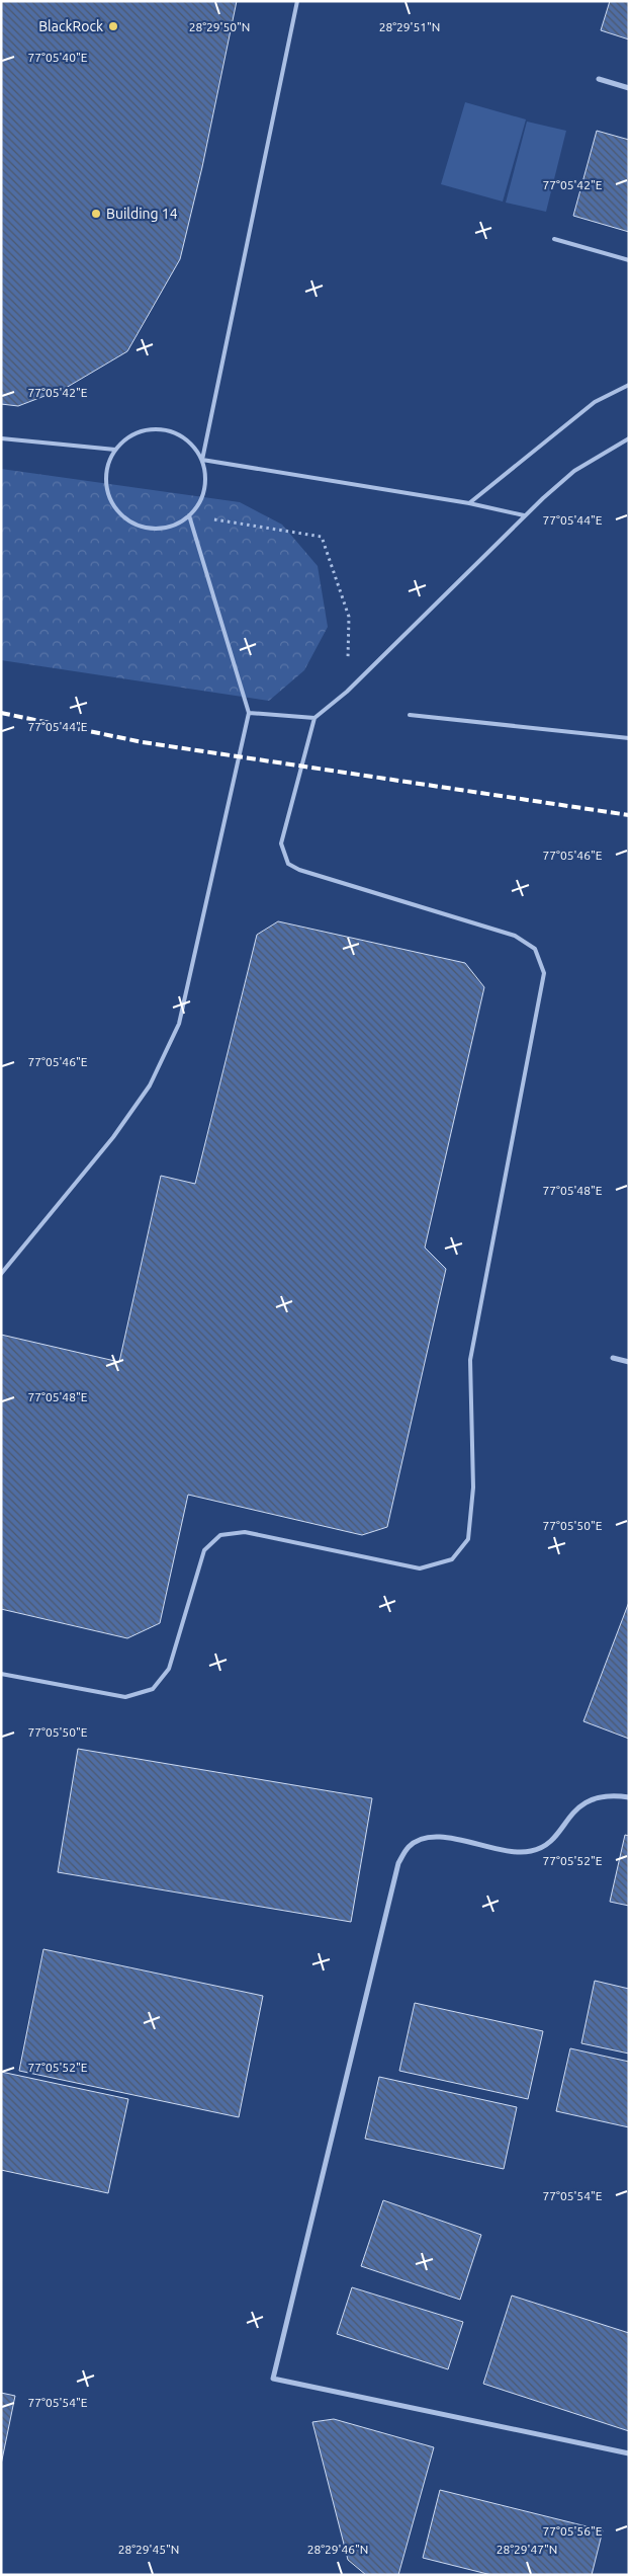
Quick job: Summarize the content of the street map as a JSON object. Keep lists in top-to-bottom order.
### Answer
{
  "places": ["BlackRock", "Building 14"],
  "coordinates": [
    "28°29'50\"N",
    "28°29'51\"N",
    "77°05'40\"E",
    "77°05'42\"E",
    "77°05'44\"E",
    "77°05'46\"E",
    "77°05'48\"E",
    "77°05'50\"E",
    "77°05'52\"E",
    "77°05'54\"E",
    "77°05'56\"E",
    "28°29'45\"N",
    "28°29'46\"N",
    "28°29'47\"N"
  ]
}
